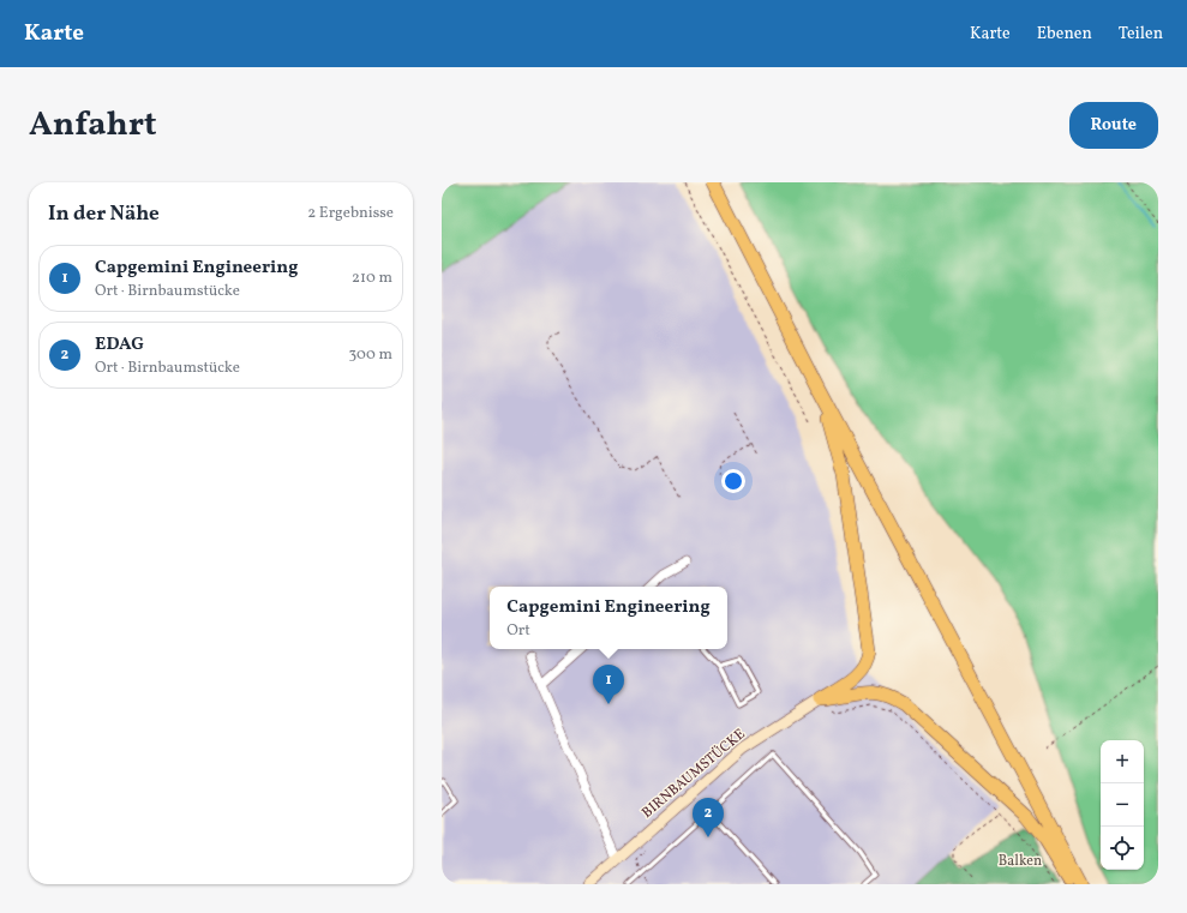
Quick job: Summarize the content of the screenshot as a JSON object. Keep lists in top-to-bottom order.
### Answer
{
  "streets": {
    "street": ["BIRNBAUMSTÜCKE"]
  },
  "parks": ["Balken"],
  "page": {
    "header": "Karte",
    "nav": ["Karte", "Ebenen", "Teilen"],
    "title": "Anfahrt",
    "buttons": "Route",
    "heading": ["In der Nähe", "2 Ergebnisse"],
    "list": [
      {
        "mark": "1",
        "name": "Capgemini Engineering",
        "note": "Ort · Birnbaumstücke",
        "value": "210 m"
      },
      {
        "mark": "2",
        "name": "EDAG",
        "note": "Ort · Birnbaumstücke",
        "value": "300 m"
      }
    ],
    "popup": ["Capgemini Engineering", "Ort"],
    "pins": ["1", "2"],
    "map_buttons": ["+", "−"]
  }
}
